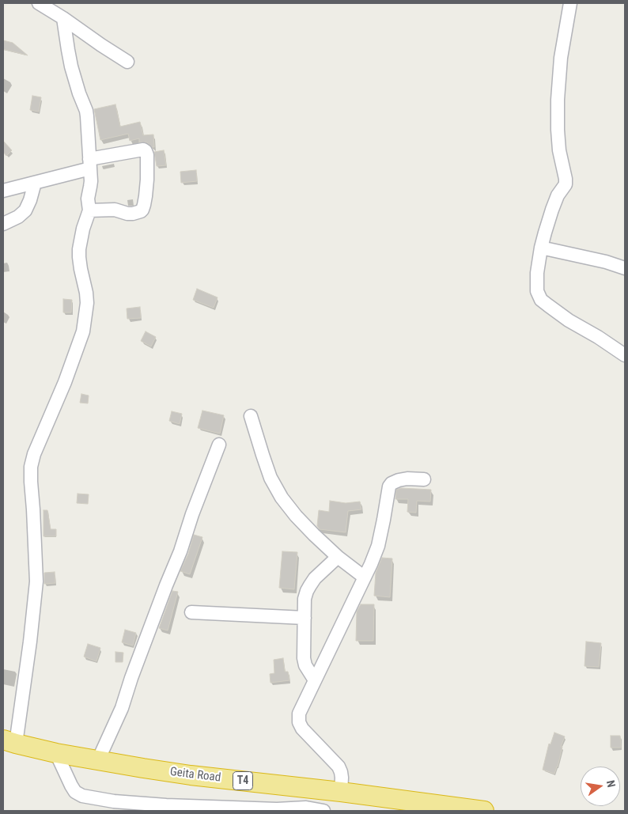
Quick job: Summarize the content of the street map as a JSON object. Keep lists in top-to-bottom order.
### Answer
{
  "streets": {
    "highway": ["Geita Road", "T4"]
  },
  "north": "right"
}
